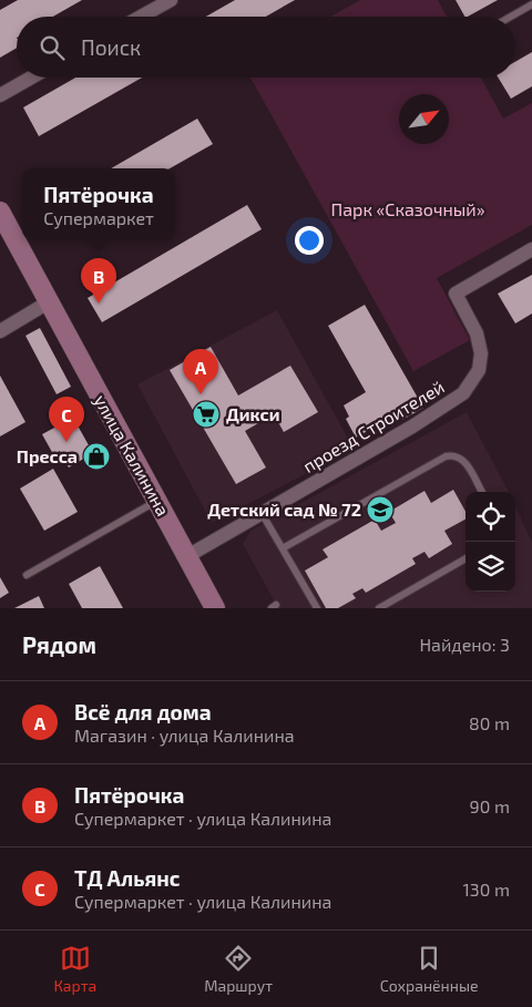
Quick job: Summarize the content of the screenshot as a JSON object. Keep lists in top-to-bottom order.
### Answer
{
  "streets": {
    "street": ["проезд Строителей", "улица Калинина"]
  },
  "crossings": [
    ["проезд Строителей", "улица Калинина"]
  ],
  "parks": ["Парк «Сказочный»"],
  "places": {
    "supermarket": ["Дикси"],
    "shop": ["Пресса"],
    "school or university": ["Детский сад № 72"]
  },
  "north": "top right",
  "page": {
    "search": "Поиск",
    "popup": ["Пятёрочка", "Супермаркет"],
    "pins": ["B", "A", "C"],
    "heading": ["Рядом", "Найдено: 3"],
    "list": [
      {
        "mark": "A",
        "name": "Всё для дома",
        "note": "Магазин · улица Калинина",
        "value": "80 m"
      },
      {
        "mark": "B",
        "name": "Пятёрочка",
        "note": "Супермаркет · улица Калинина",
        "value": "90 m"
      },
      {
        "mark": "C",
        "name": "ТД Альянс",
        "note": "Супермаркет · улица Калинина",
        "value": "130 m"
      }
    ],
    "nav": ["Карта", "Маршрут", "Сохранённые"]
  }
}
